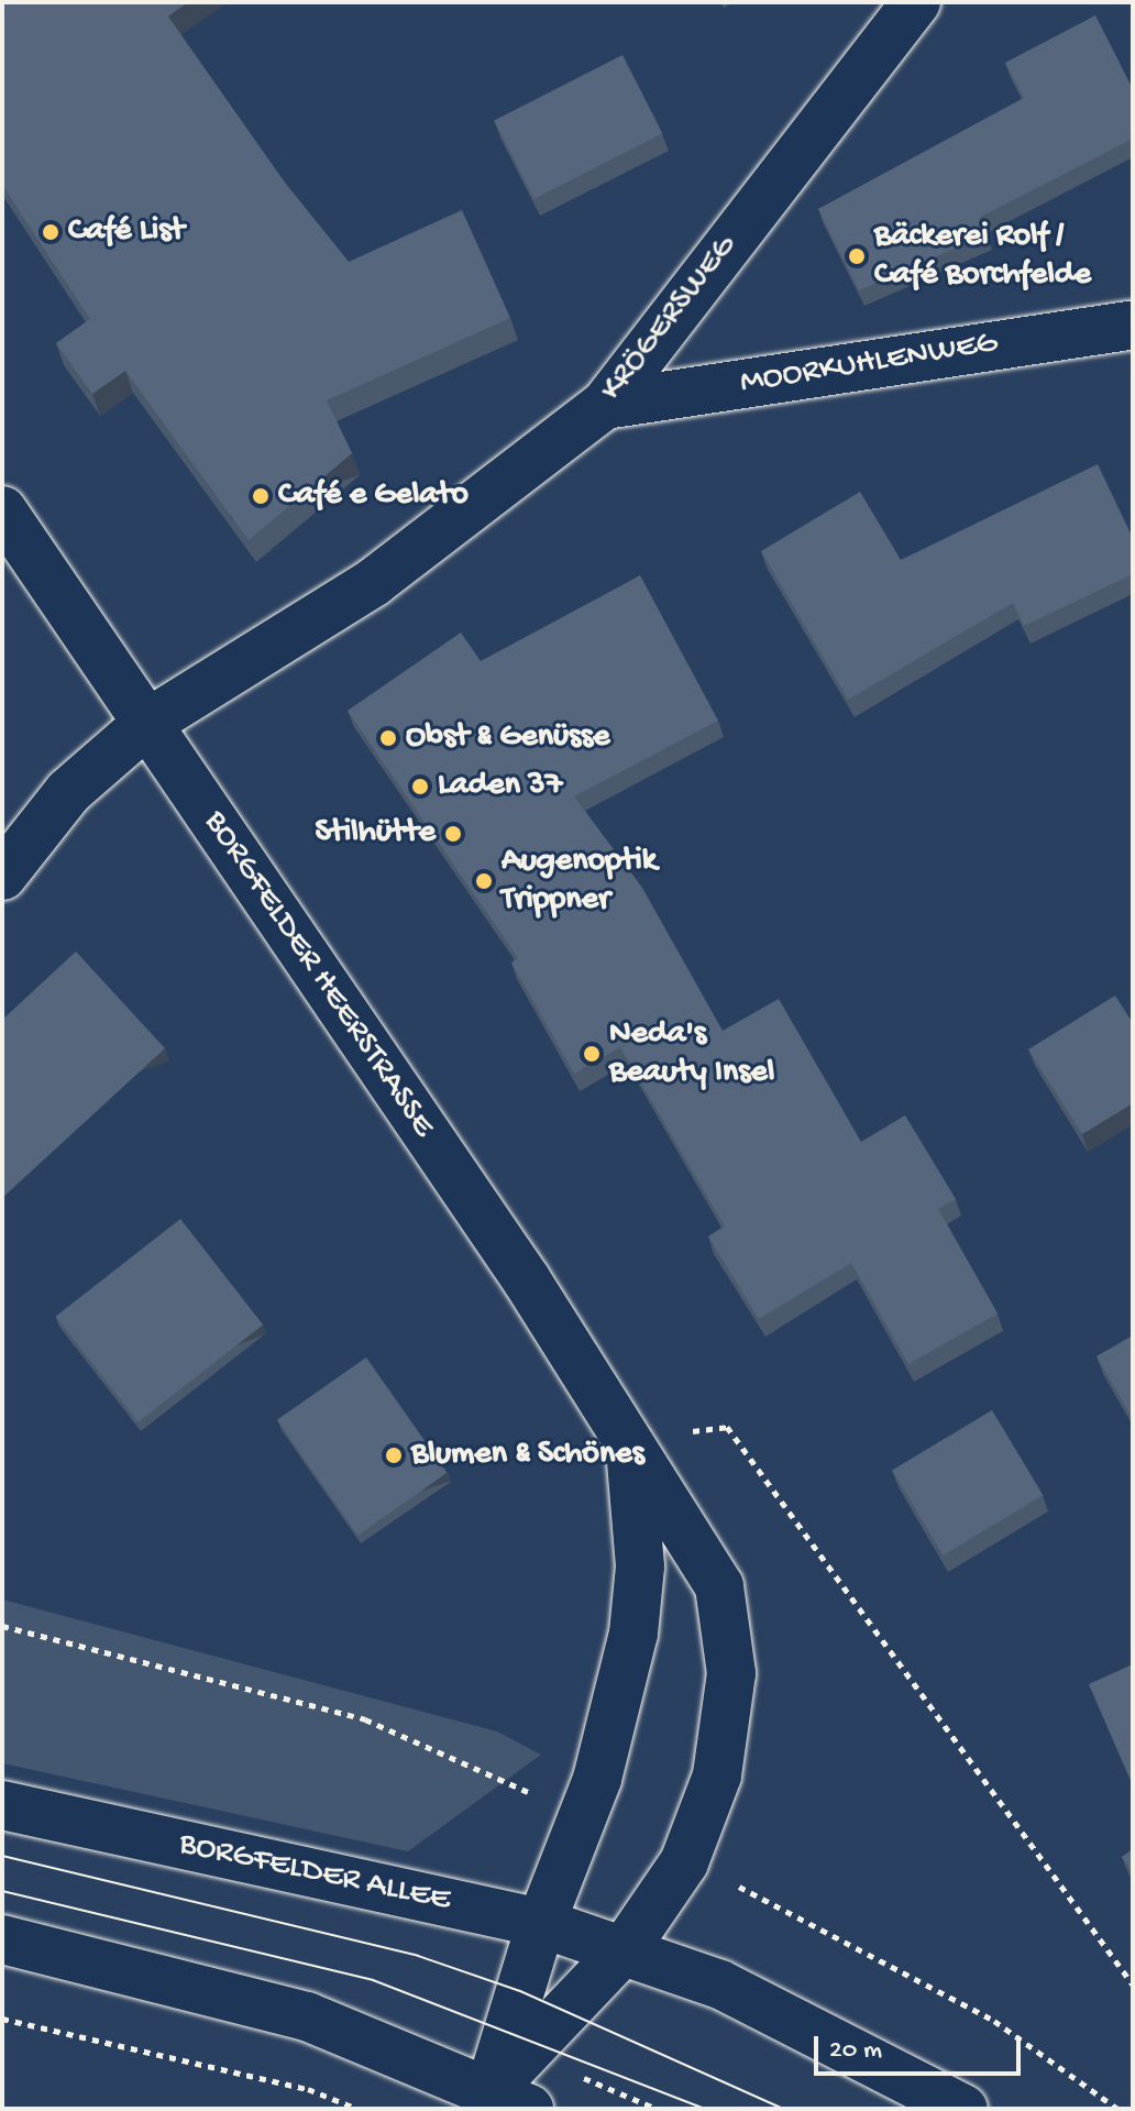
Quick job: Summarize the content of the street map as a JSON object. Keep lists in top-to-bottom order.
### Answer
{
  "streets": {
    "street": [
      "KRÖGERSWEG",
      "MOORKUHLENWEG",
      "BORGFELDER HEERSTRASSE",
      "BORGFELDER ALLEE"
    ]
  },
  "crossings": [
    ["KRÖGERSWEG", "MOORKUHLENWEG"],
    ["KRÖGERSWEG", "BORGFELDER HEERSTRASSE"],
    ["BORGFELDER HEERSTRASSE", "BORGFELDER ALLEE"]
  ],
  "places": [
    "Café List",
    "Bäckerei Rolf / Café Borchfelde",
    "Café e Gelato",
    "Obst & Genüsse",
    "Laden 37",
    "Stilhütte",
    "Augenoptik Trippner",
    "Neda's Beauty Insel",
    "Blumen & Schönes"
  ],
  "scale_bar": "20 m"
}
